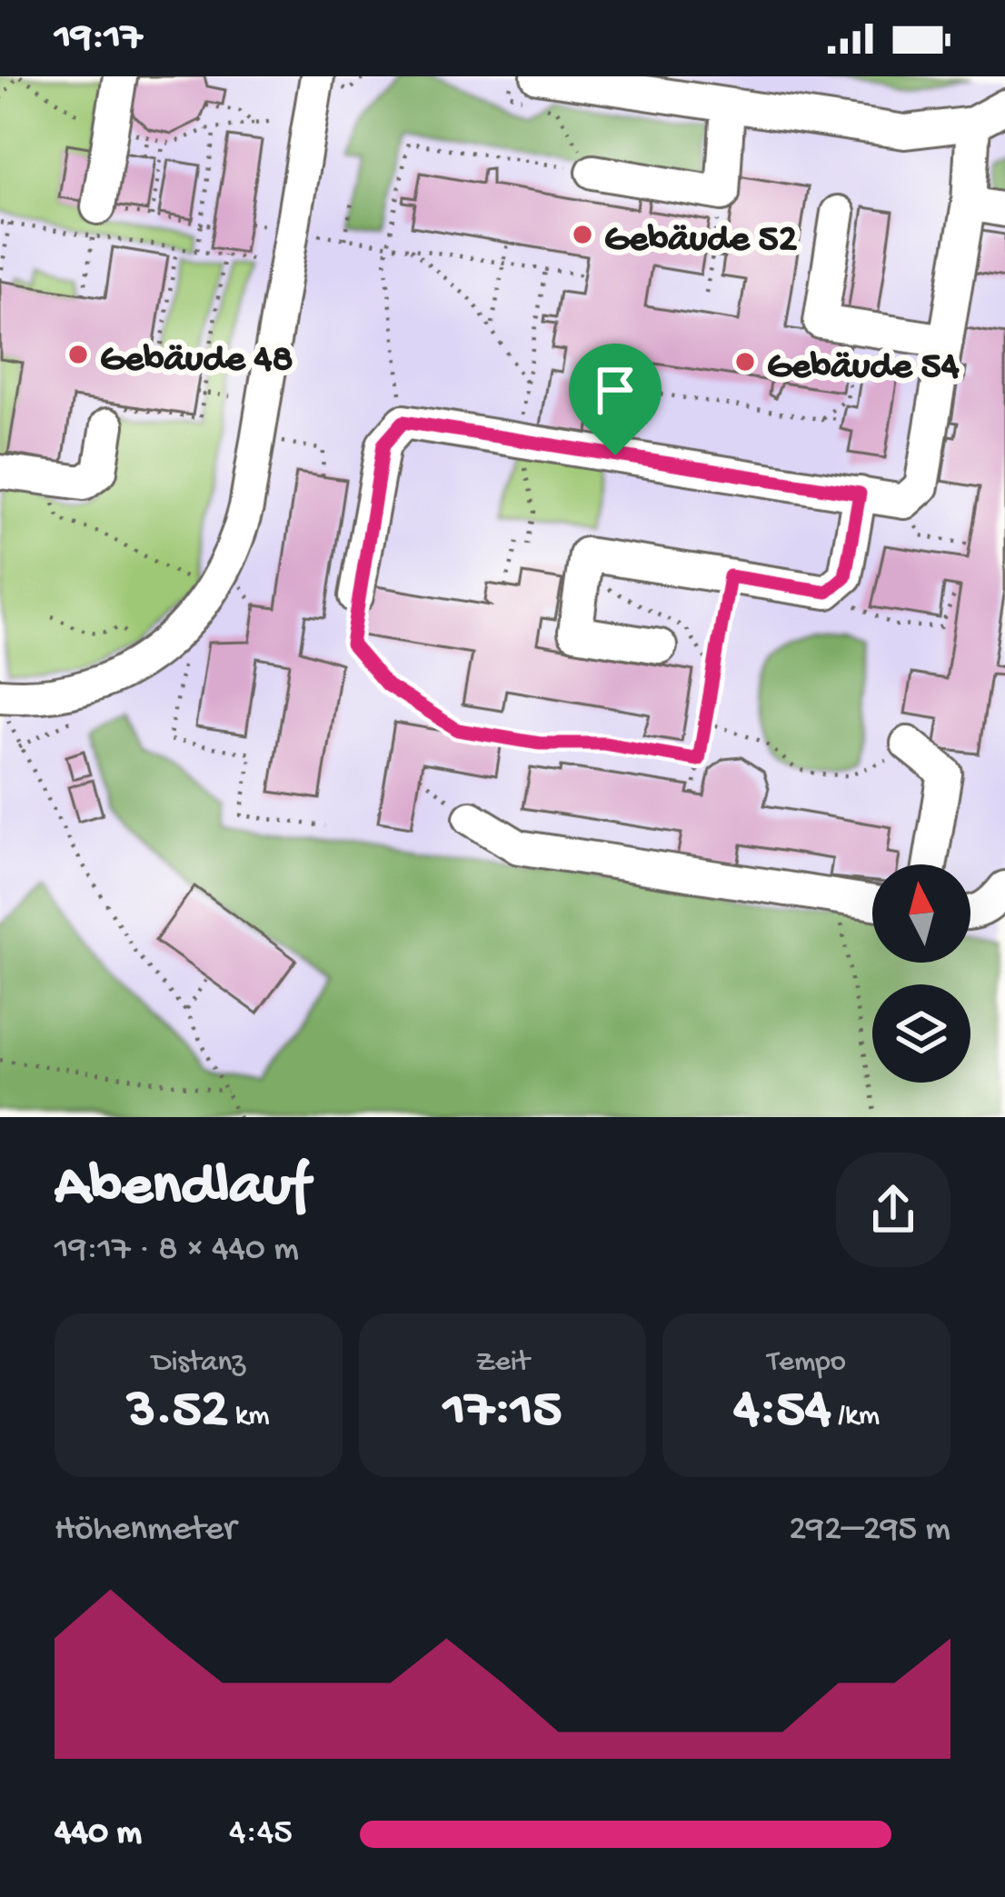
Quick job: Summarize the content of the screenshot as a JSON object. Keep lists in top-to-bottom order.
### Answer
{
  "places": ["Gebäude 52", "Gebäude 48", "Gebäude 54"],
  "north": "top",
  "page": {
    "status": "19:17",
    "heading": ["Abendlauf", "19:17 · 8 × 440 m"],
    "stats": [
      ["Distanz", "3.52 km"],
      ["Zeit", "17:15"],
      ["Tempo", "4:54 /km"]
    ],
    "chart": ["Höhenmeter", "292–295 m"],
    "list": [
      {
        "name": "440 m",
        "note": "4:45"
      }
    ]
  }
}
